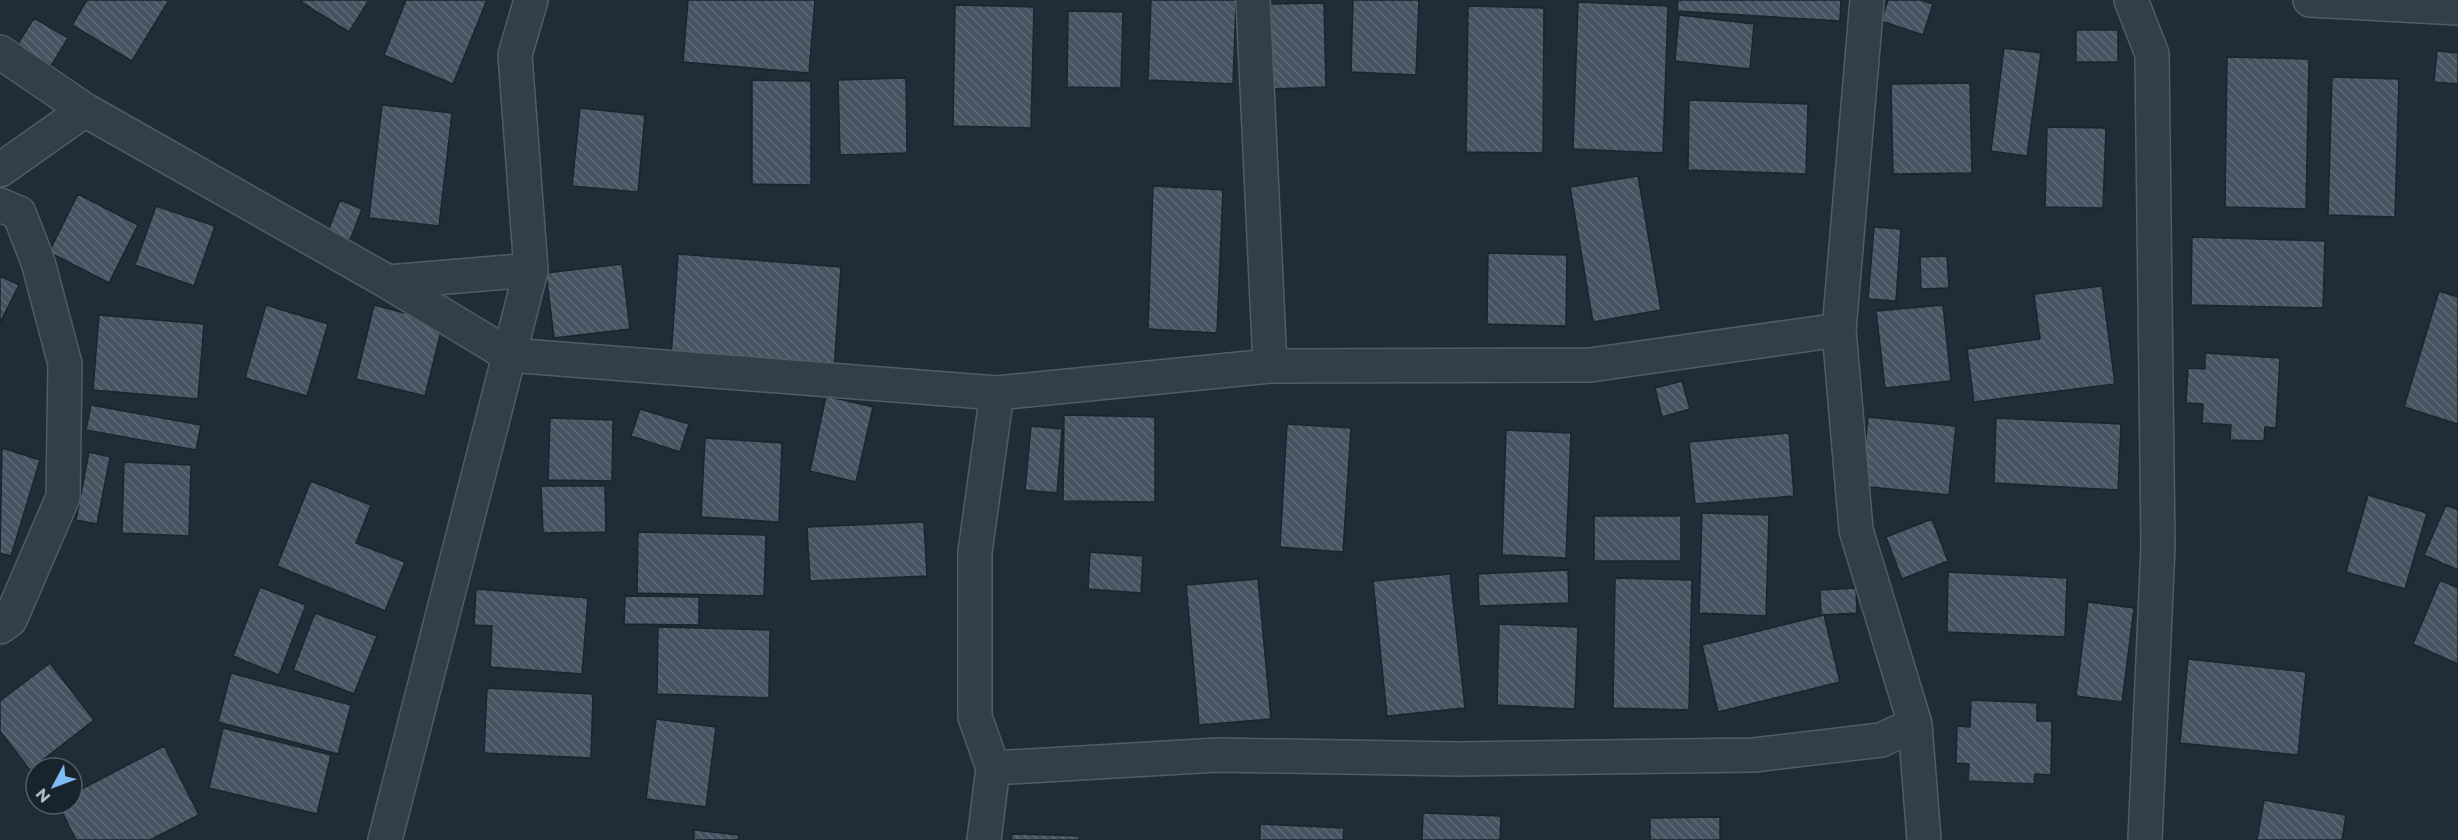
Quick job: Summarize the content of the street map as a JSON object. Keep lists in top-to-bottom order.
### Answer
{
  "north": "bottom left"
}
